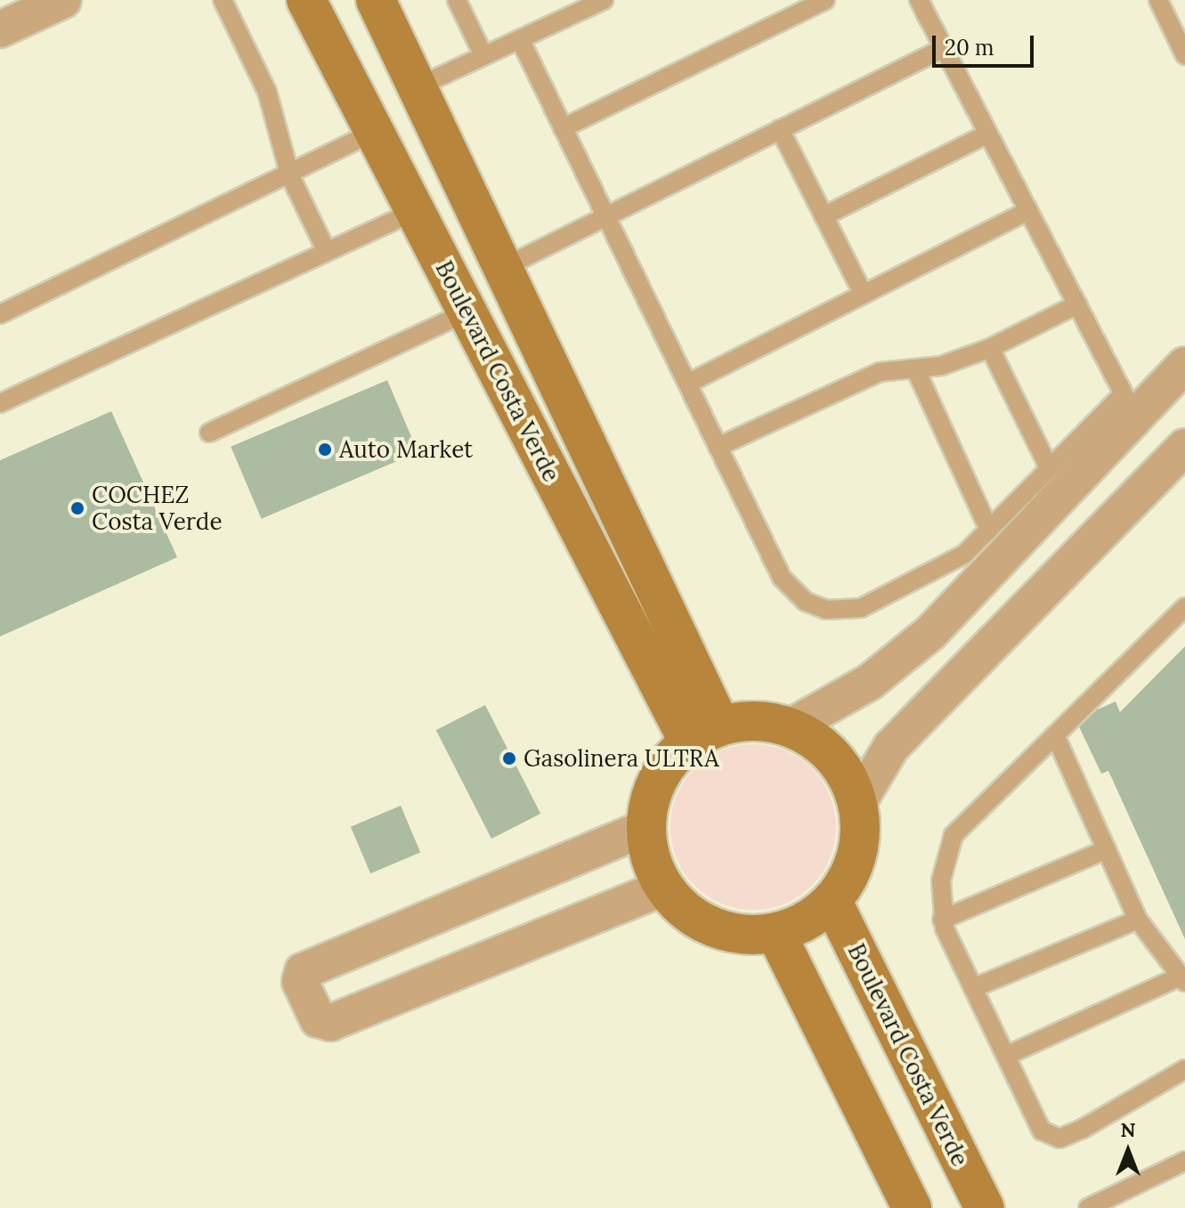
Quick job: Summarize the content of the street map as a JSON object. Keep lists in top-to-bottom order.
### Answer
{
  "streets": {
    "street": ["Boulevard Costa Verde"]
  },
  "places": ["Auto Market", "COCHEZ Costa Verde", "Gasolinera ULTRA"],
  "scale_bar": "20 m",
  "north": "top"
}
